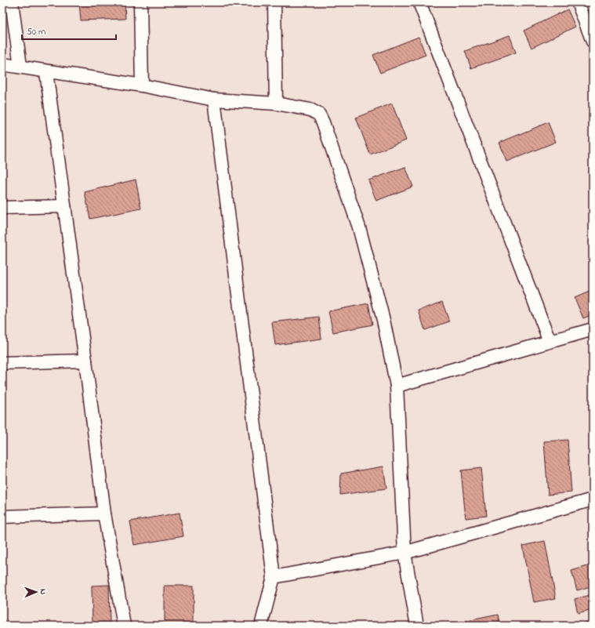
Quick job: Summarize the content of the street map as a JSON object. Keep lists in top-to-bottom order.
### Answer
{
  "scale_bar": "50 m",
  "north": "right"
}
